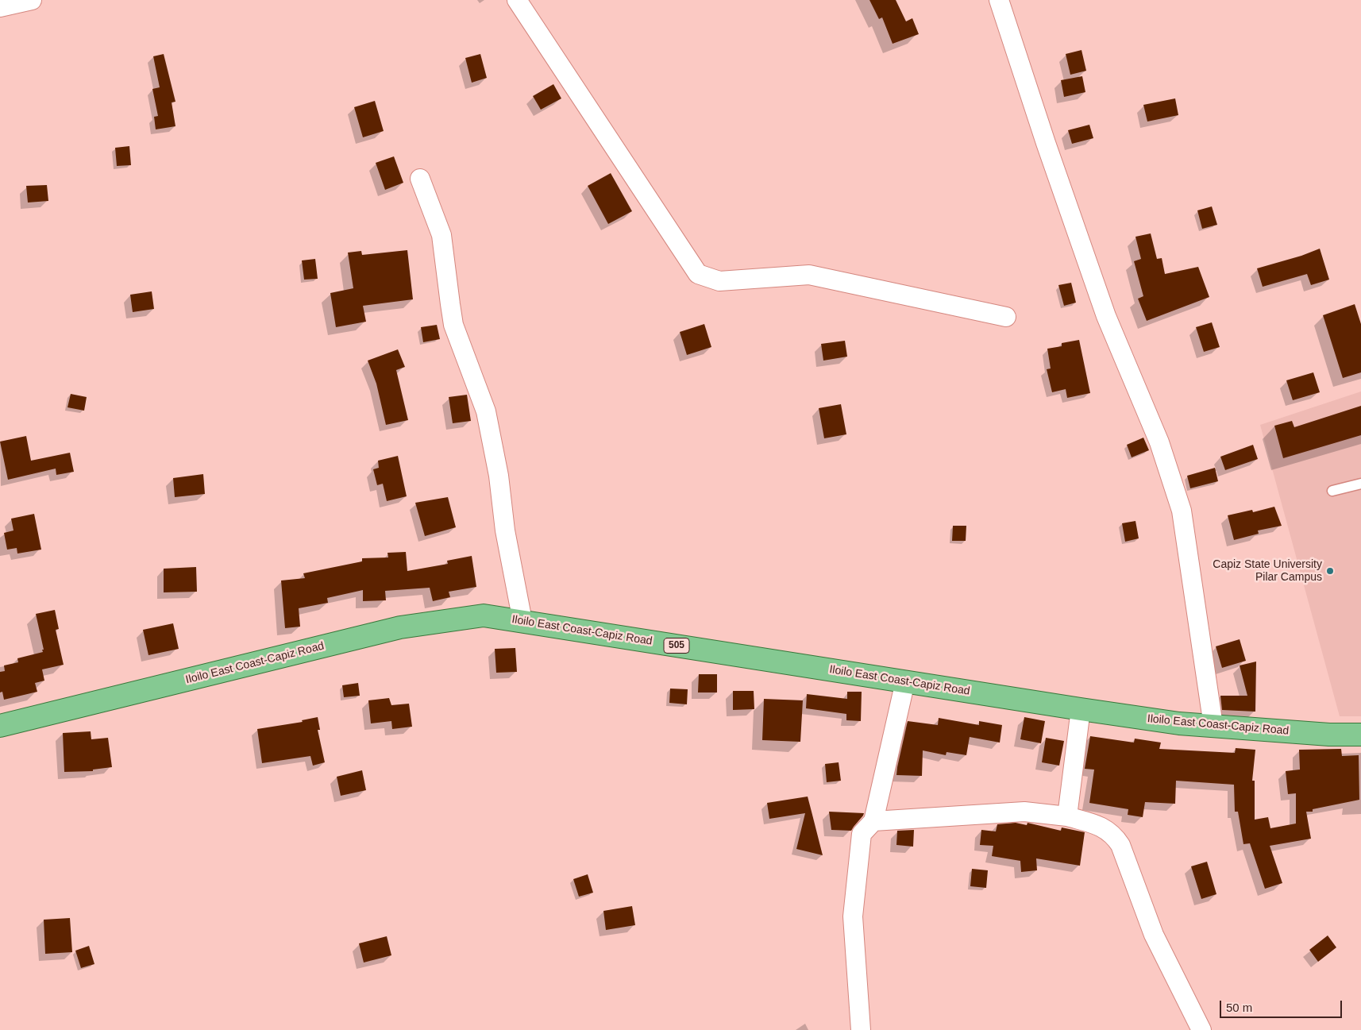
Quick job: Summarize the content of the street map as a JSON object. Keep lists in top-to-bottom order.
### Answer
{
  "streets": {
    "main road": ["Iloilo East Coast-Capiz Road", "505"]
  },
  "places": ["Capiz State University Pilar Campus"],
  "scale_bar": "50 m"
}
